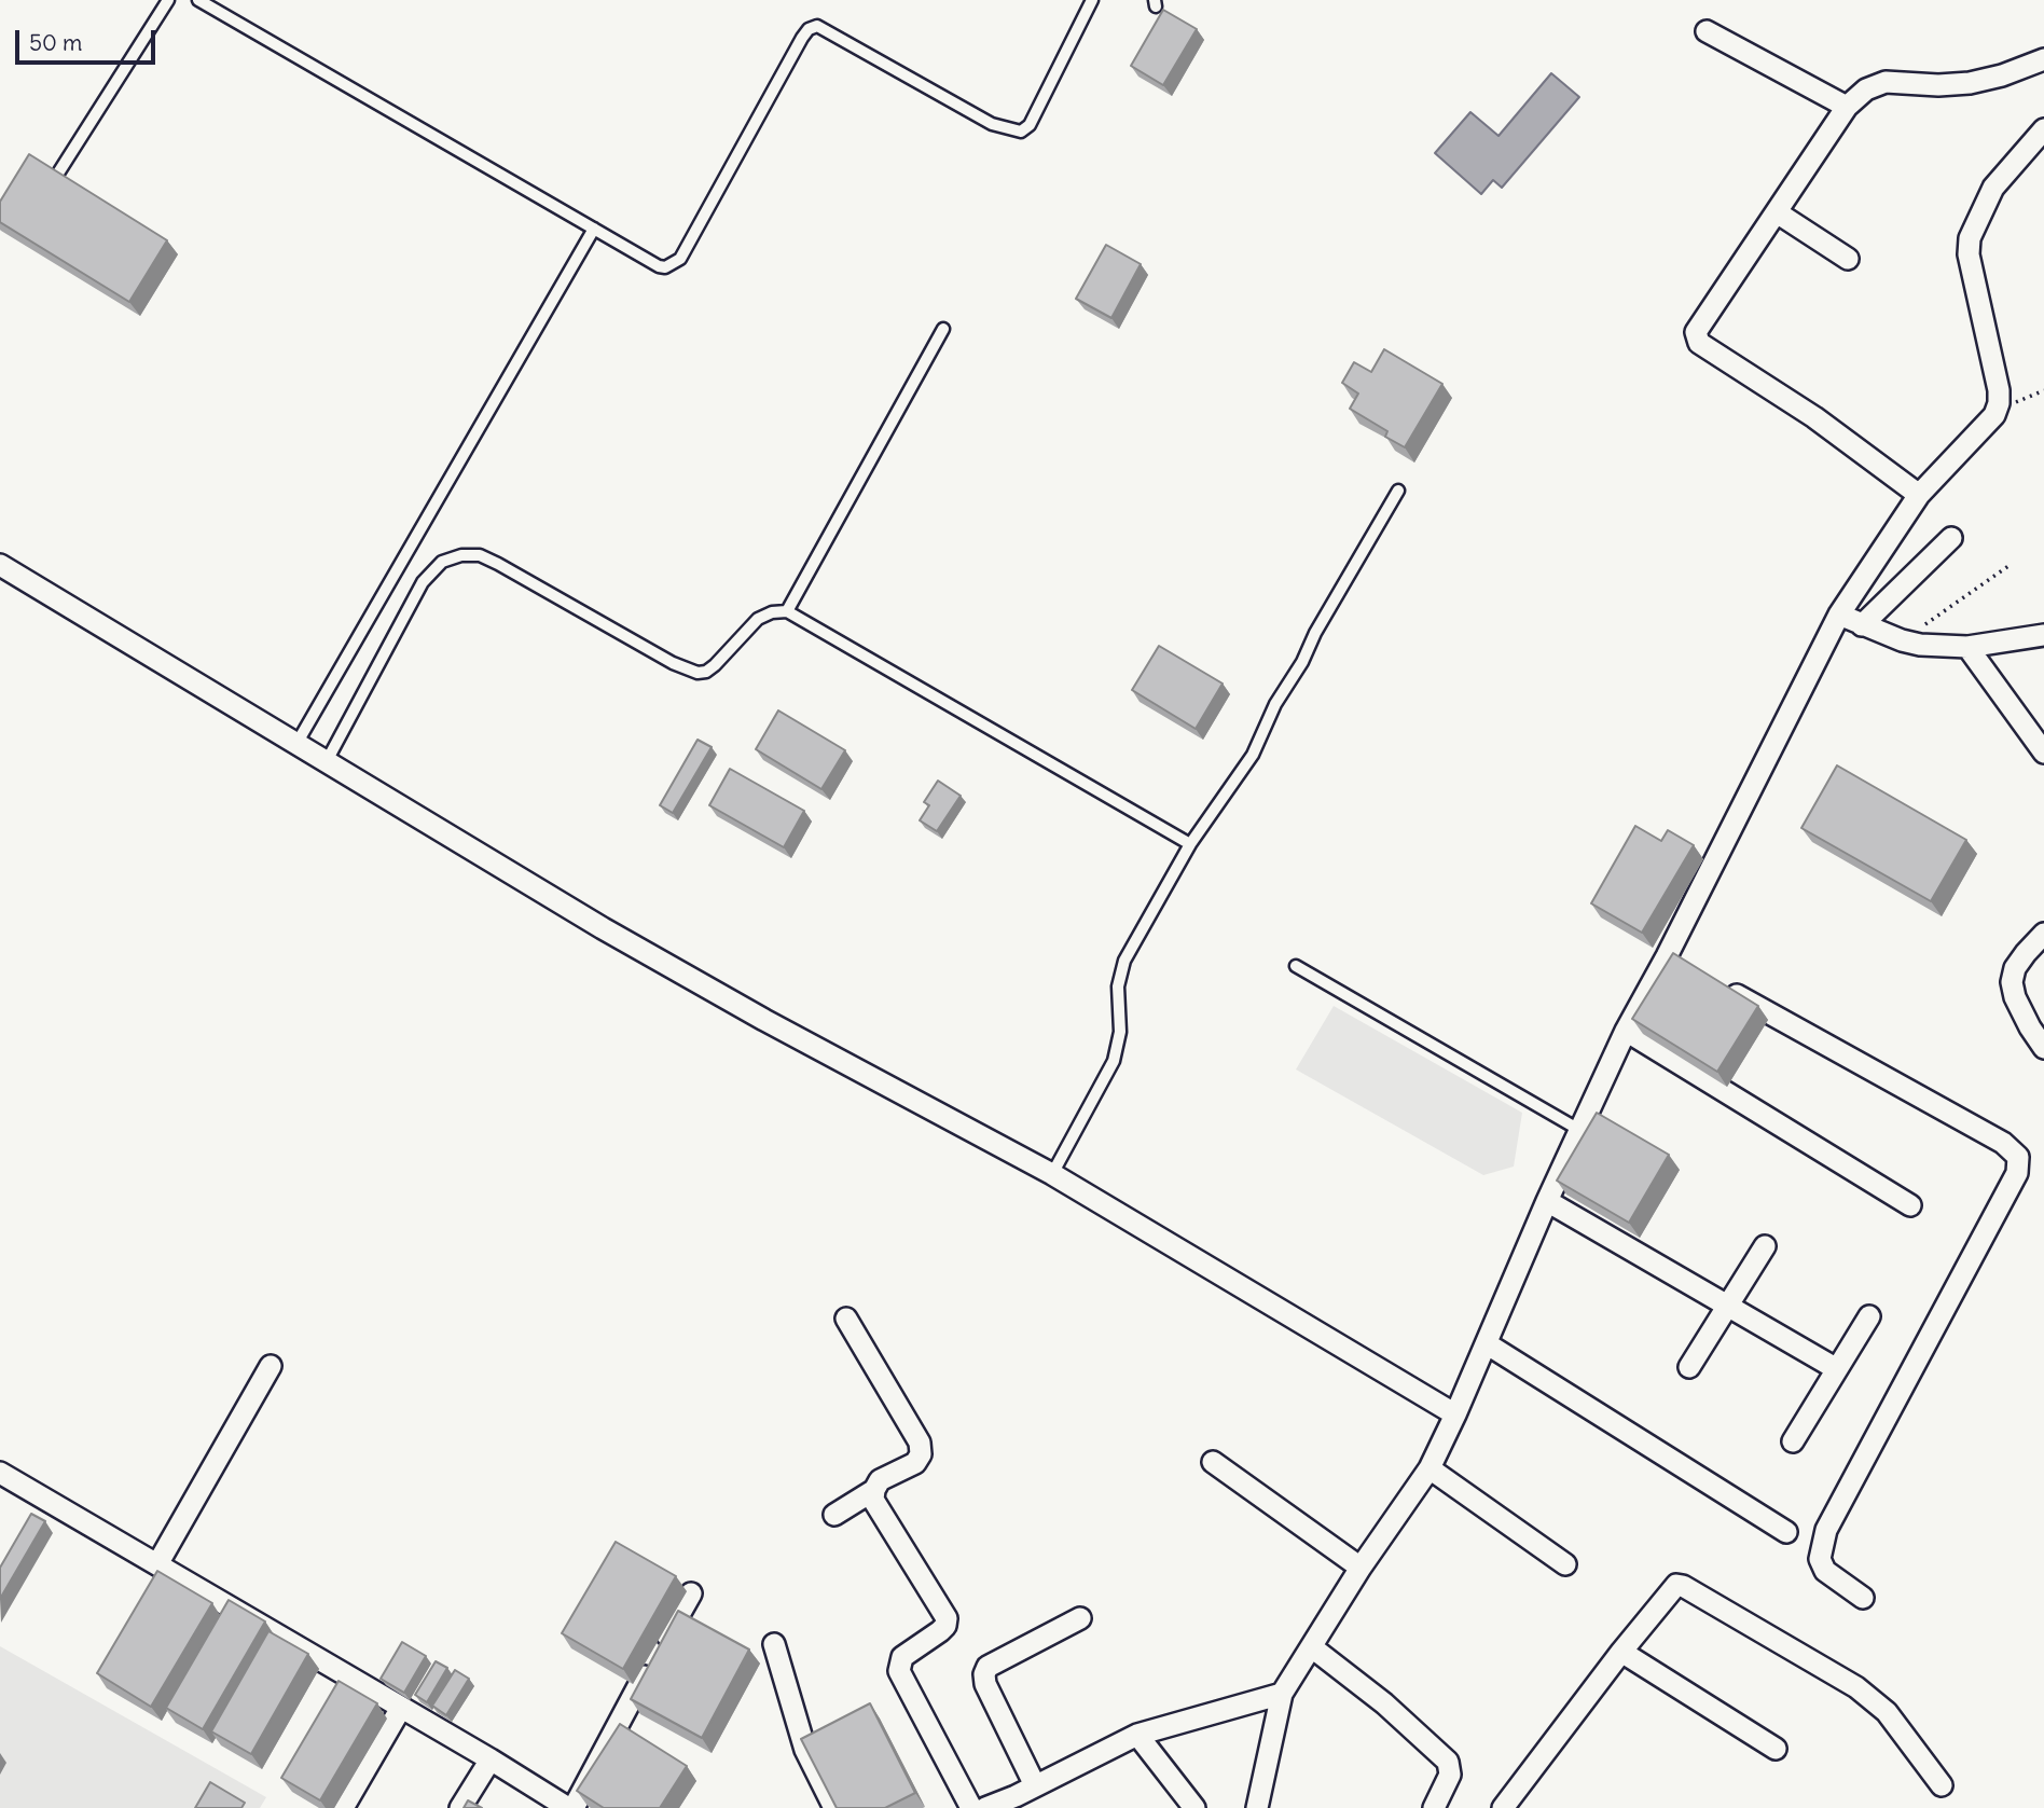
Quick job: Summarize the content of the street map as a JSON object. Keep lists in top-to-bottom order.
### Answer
{
  "scale_bar": "50 m"
}
